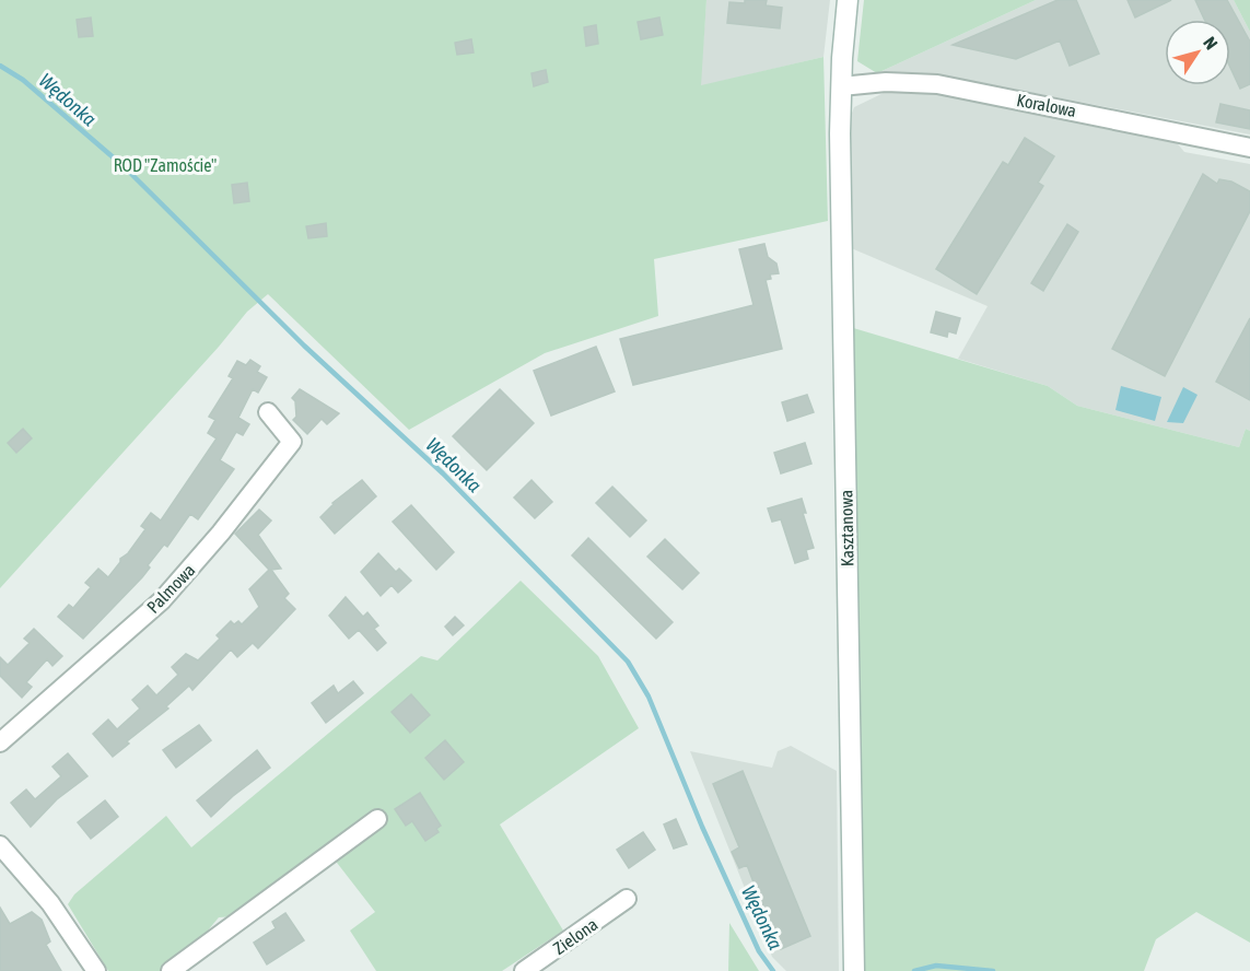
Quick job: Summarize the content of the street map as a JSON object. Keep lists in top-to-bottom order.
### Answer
{
  "streets": {
    "street": [
      "Koralowa",
      "Kasztanowa",
      "Palmowa",
      "Zielona"
    ]
  },
  "crossings": [
    ["Koralowa", "Kasztanowa"]
  ],
  "water": ["Wędonka"],
  "parks": ["ROD \"Zamoście\""],
  "north": "top right"
}
